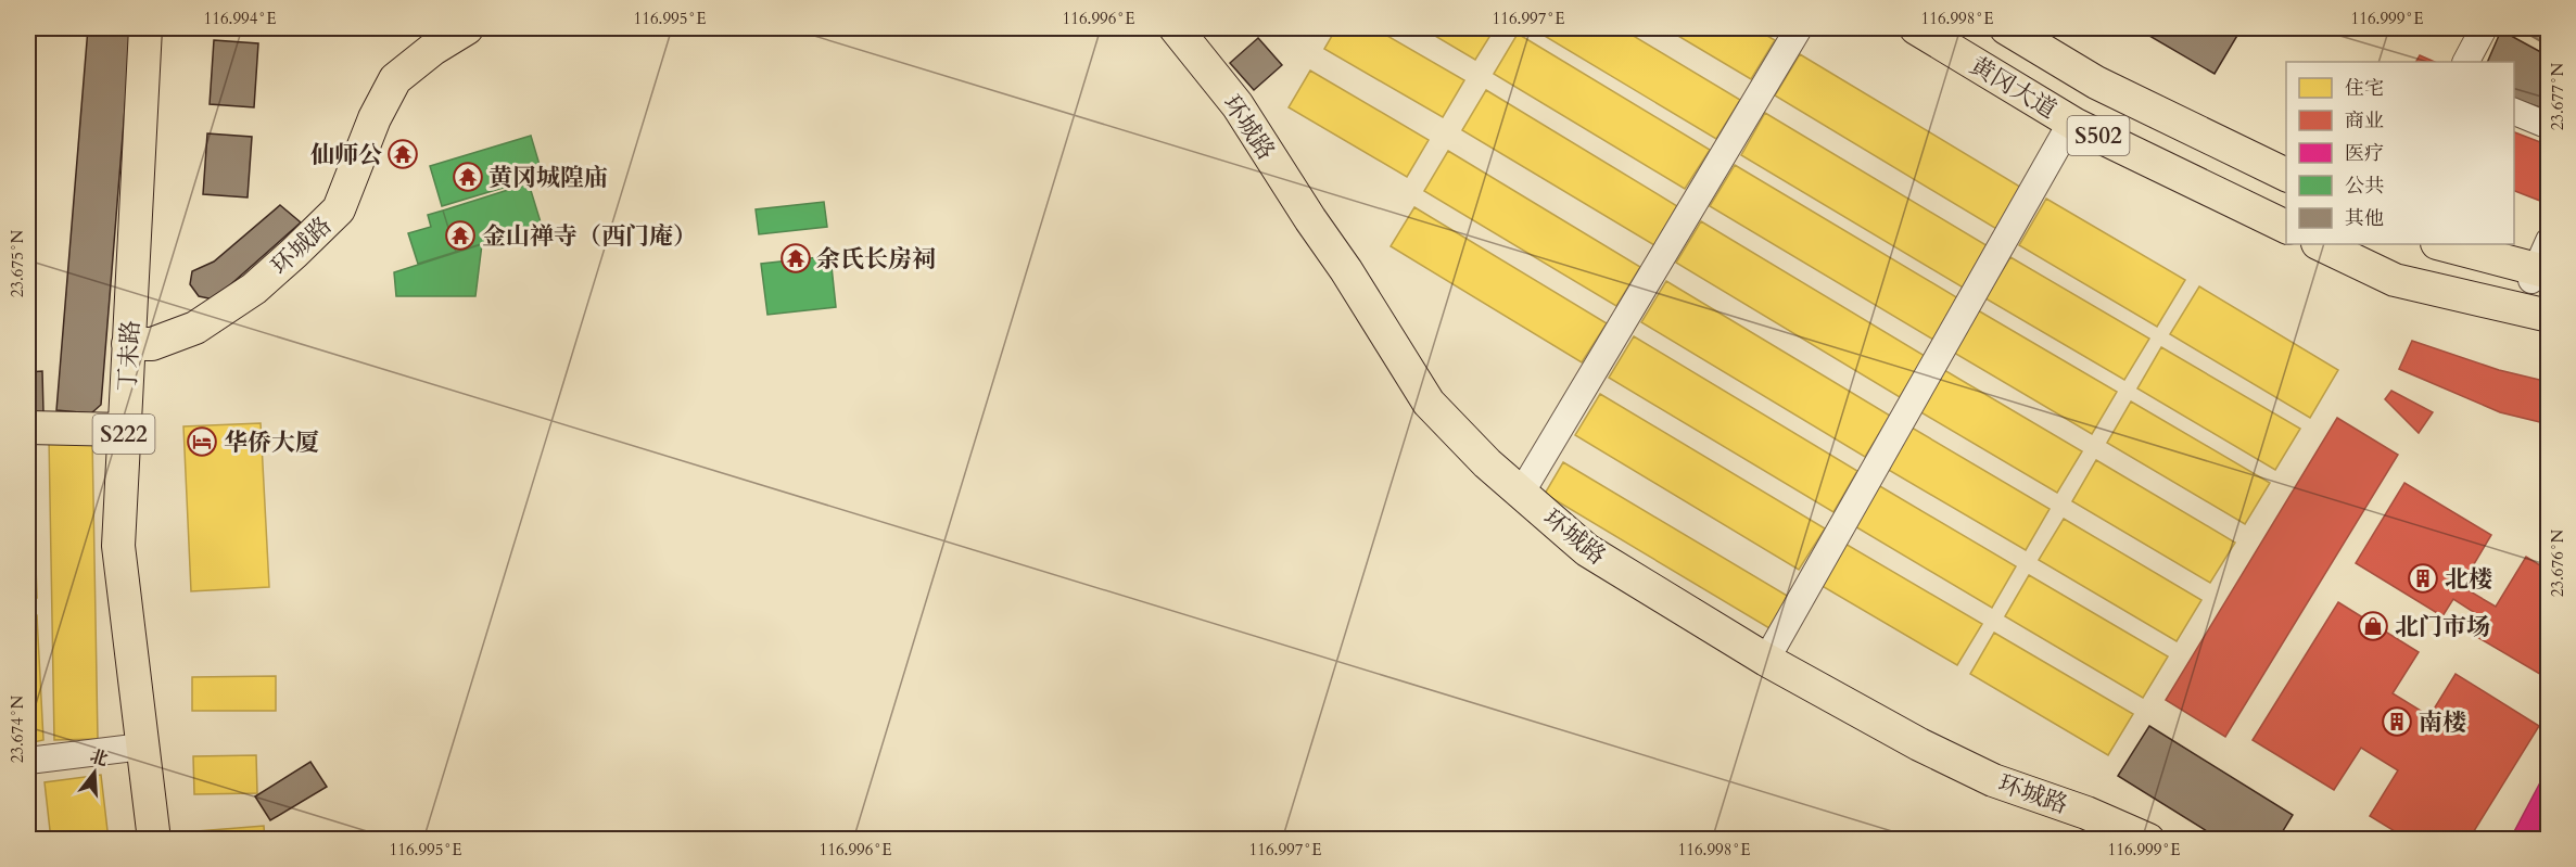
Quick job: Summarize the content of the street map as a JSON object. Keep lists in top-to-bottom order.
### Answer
{
  "streets": {
    "main road": [
      "黄冈大道",
      "环城路",
      "S502",
      "丁未路",
      "S222"
    ]
  },
  "crossings": [
    ["环城路", "丁未路"]
  ],
  "places": {
    "temple": [
      "仙师公",
      "黄冈城隍庙",
      "金山禅寺（西门庵）",
      "余氏长房祠"
    ],
    "hotel": ["华侨大厦"],
    "building": ["北楼", "南楼"],
    "shop": ["北门市场"]
  },
  "legend": [
    "住宅",
    "商业",
    "医疗",
    "公共",
    "其他"
  ],
  "north": "top",
  "coordinates": [
    "116.994°E",
    "116.995°E",
    "116.996°E",
    "116.997°E",
    "116.998°E",
    "116.999°E",
    "23.677°N",
    "23.675°N",
    "23.676°N",
    "23.674°N"
  ]
}
